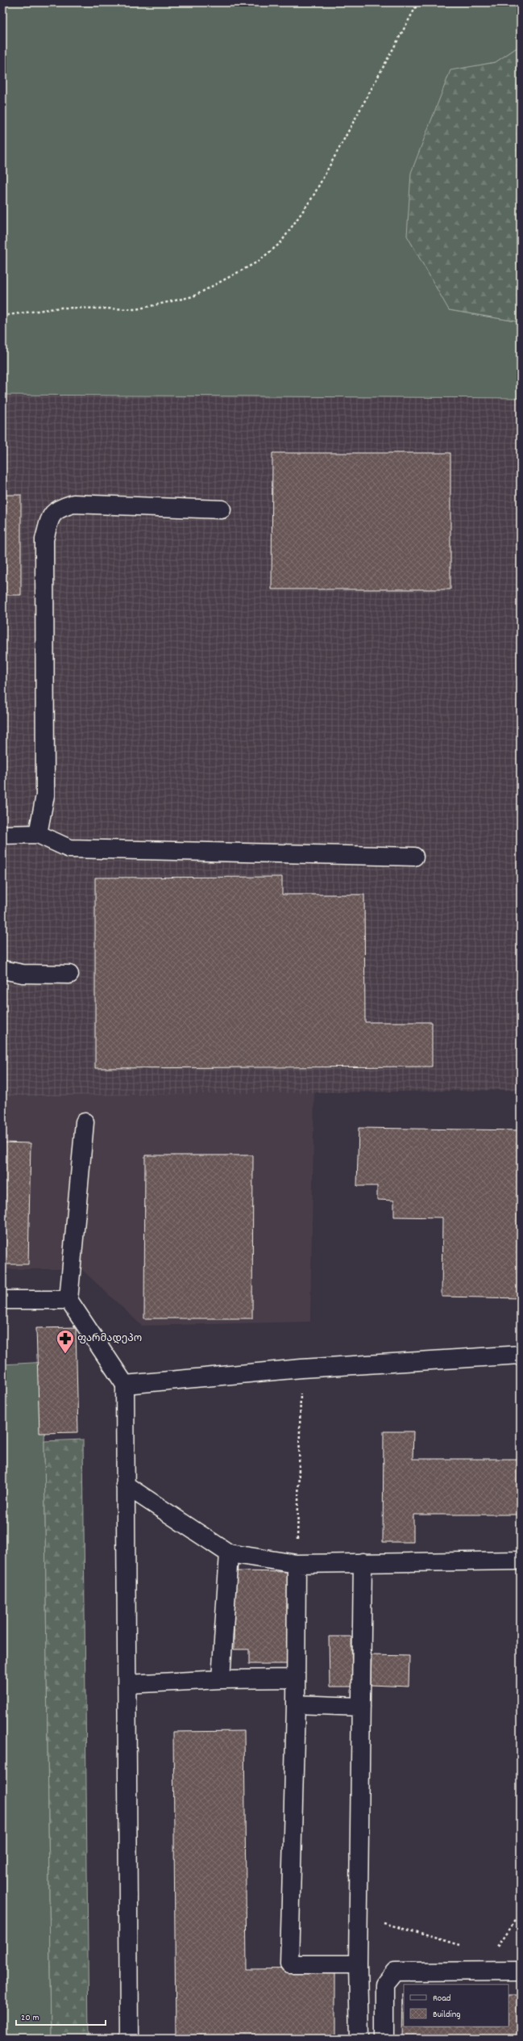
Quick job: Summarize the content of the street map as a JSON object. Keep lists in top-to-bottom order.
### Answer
{
  "places": {
    "pharmacy": ["ფარმადეპო"]
  },
  "legend": ["Road", "Building"],
  "scale_bar": "20 m"
}
